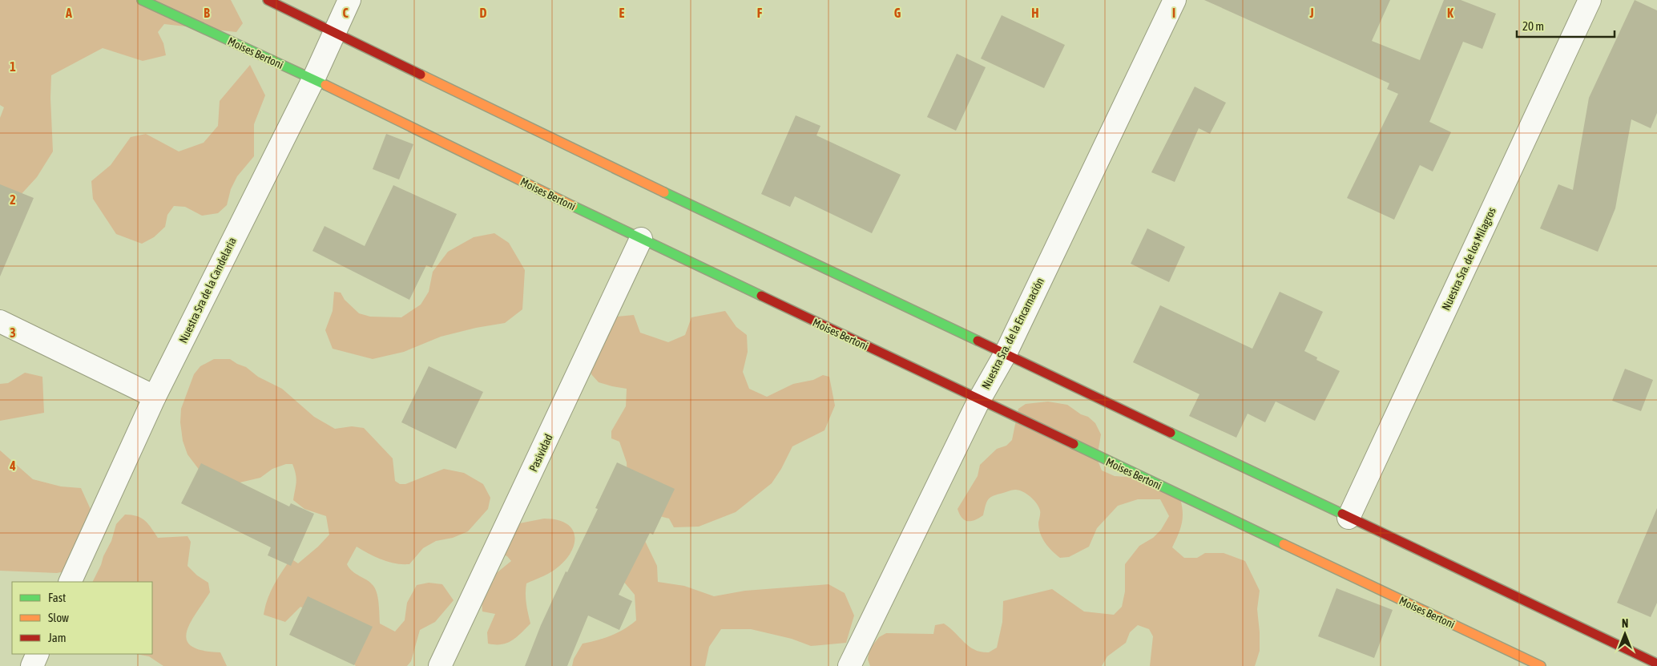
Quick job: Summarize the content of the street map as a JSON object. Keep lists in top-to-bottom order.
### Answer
{
  "streets": {
    "street": [
      "Moises Bertoni",
      "Nuestra Sra. de los Milagros",
      "Nuestra Sra de la Candelaria",
      "Nuestra Sra. de la Encarnación",
      "Pasividad"
    ]
  },
  "crossings": [
    ["Moises Bertoni", "Nuestra Sra de la Candelaria"],
    ["Moises Bertoni", "Nuestra Sra. de la Encarnación"],
    ["Moises Bertoni", "Pasividad"]
  ],
  "legend": ["Fast", "Slow", "Jam"],
  "scale_bar": "20 m",
  "north": "top",
  "grid": {
    "columns": [
      "A",
      "B",
      "C",
      "D",
      "E",
      "F",
      "G",
      "H",
      "I",
      "J",
      "K"
    ],
    "rows": [
      "1",
      "2",
      "3",
      "4"
    ]
  }
}
